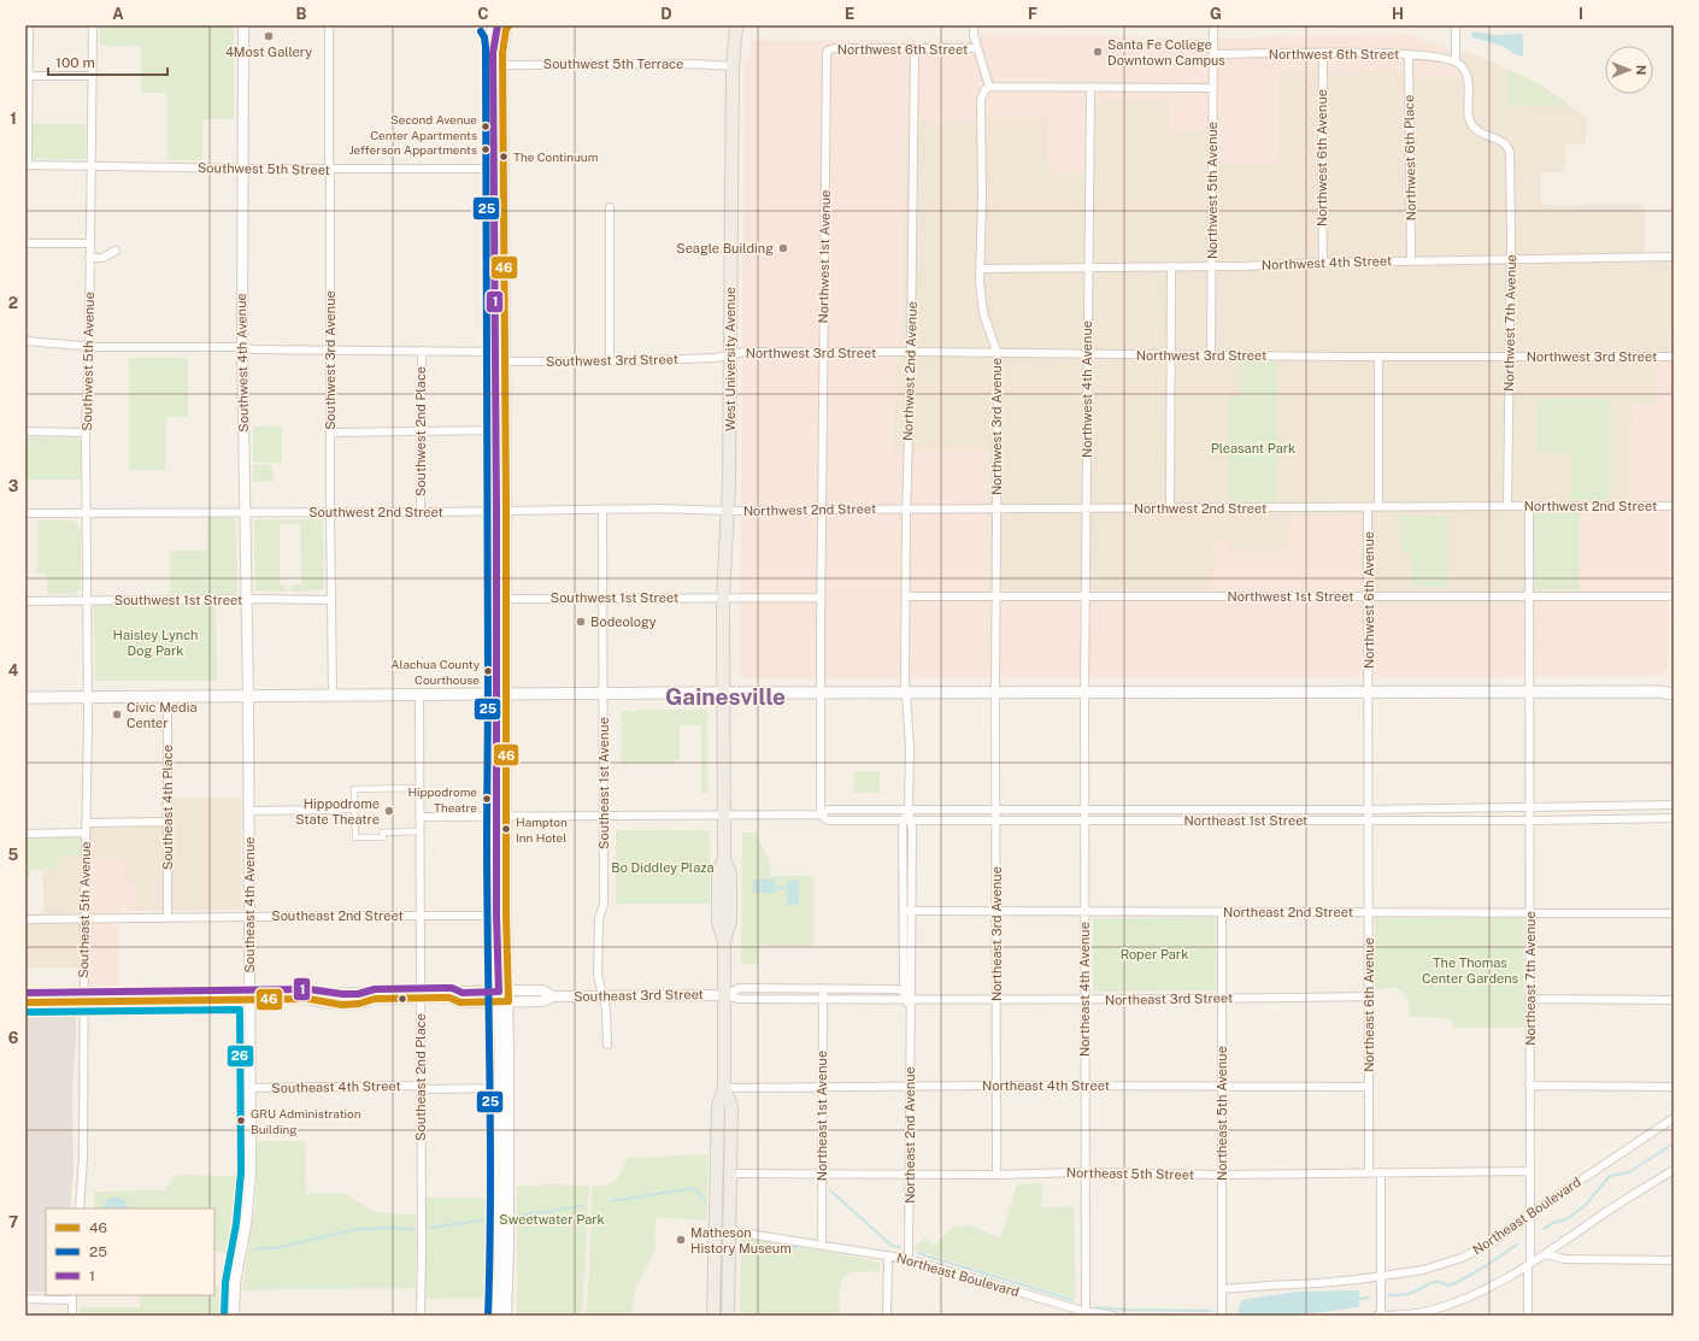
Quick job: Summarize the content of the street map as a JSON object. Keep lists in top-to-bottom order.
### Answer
{
  "streets": {
    "main road": ["West University Avenue"],
    "street": [
      "Northwest 6th Street",
      "Southwest 5th Terrace",
      "Northwest 6th Avenue",
      "Northwest 6th Place",
      "Southwest 5th Street",
      "Northwest 5th Avenue",
      "Northwest 1st Avenue",
      "Northwest 4th Street",
      "Northwest 7th Avenue",
      "Northwest 3rd Street",
      "Southwest 3rd Avenue",
      "Southwest 3rd Street",
      "Southwest 5th Avenue",
      "Southwest 4th Avenue",
      "Northwest 2nd Avenue",
      "Northwest 4th Avenue",
      "Northwest 3rd Avenue",
      "Southwest 2nd Place",
      "Northwest 2nd Street",
      "Southwest 2nd Street",
      "Northwest 1st Street",
      "Southwest 1st Street",
      "Southeast 1st Avenue",
      "Southeast 4th Place",
      "Northeast 1st Street",
      "Southeast 4th Avenue",
      "Southeast 5th Avenue",
      "Northeast 2nd Street",
      "Southeast 2nd Street",
      "Northeast 3rd Avenue",
      "Northeast 7th Avenue",
      "Northeast 4th Avenue",
      "Southeast 3rd Street",
      "Northeast 3rd Street",
      "Northeast 6th Avenue",
      "Southeast 2nd Place",
      "Northeast 4th Street",
      "Southeast 4th Street",
      "Northeast 5th Avenue",
      "Northeast 1st Avenue",
      "Northeast 2nd Avenue",
      "Northeast 5th Street",
      "Northeast Boulevard"
    ]
  },
  "crossings": [
    ["Northwest 6th Street", "Northwest 6th Avenue"],
    ["Northwest 6th Street", "Northwest 6th Place"],
    ["Northwest 6th Street", "Northwest 5th Avenue"],
    ["Northwest 6th Street", "Northwest 1st Avenue"],
    ["Northwest 6th Street", "Northwest 7th Avenue"],
    ["Northwest 6th Street", "Northwest 2nd Avenue"],
    ["Southwest 5th Terrace", "West University Avenue"],
    ["Northwest 6th Avenue", "Northwest 4th Street"],
    ["Northwest 6th Avenue", "Northwest 2nd Street"],
    ["Northwest 6th Avenue", "Northwest 1st Street"],
    ["Northwest 6th Avenue", "Northeast 6th Avenue"],
    ["Northwest 6th Place", "Northwest 4th Street"],
    ["Southwest 5th Street", "Southwest 3rd Avenue"],
    ["Southwest 5th Street", "Southwest 5th Avenue"],
    ["Southwest 5th Street", "Southwest 4th Avenue"],
    ["Northwest 5th Avenue", "Northwest 4th Street"],
    ["Northwest 5th Avenue", "Northwest 3rd Street"],
    ["Northwest 1st Avenue", "Northwest 3rd Street"],
    ["Northwest 1st Avenue", "Northwest 2nd Street"],
    ["Northwest 4th Street", "Northwest 7th Avenue"],
    ["Northwest 4th Street", "Northwest 4th Avenue"],
    ["Northwest 4th Street", "Northwest 3rd Avenue"],
    ["Northwest 7th Avenue", "Northwest 3rd Street"],
    ["Northwest 7th Avenue", "Northwest 2nd Street"],
    ["Northwest 3rd Street", "West University Avenue"],
    ["Northwest 3rd Street", "Southwest 3rd Street"],
    ["Northwest 3rd Street", "Northwest 2nd Avenue"],
    ["Northwest 3rd Street", "Northwest 4th Avenue"],
    ["Northwest 3rd Street", "Northwest 3rd Avenue"],
    ["West University Avenue", "Southwest 3rd Street"],
    ["West University Avenue", "Northwest 2nd Street"],
    ["West University Avenue", "Southwest 2nd Street"],
    ["West University Avenue", "Southwest 1st Street"],
    ["West University Avenue", "Northeast 1st Street"],
    ["West University Avenue", "Southeast 3rd Street"],
    ["West University Avenue", "Northeast 3rd Street"],
    ["West University Avenue", "Northeast 4th Street"],
    ["Southwest 3rd Avenue", "Southwest 3rd Street"],
    ["Southwest 3rd Avenue", "Southwest 2nd Street"],
    ["Southwest 3rd Avenue", "Southwest 1st Street"],
    ["Southwest 3rd Street", "Southwest 5th Avenue"],
    ["Southwest 3rd Street", "Southwest 4th Avenue"],
    ["Southwest 3rd Street", "Southwest 2nd Place"],
    ["Southwest 5th Avenue", "Southwest 2nd Street"],
    ["Southwest 5th Avenue", "Southwest 1st Street"],
    ["Southwest 5th Avenue", "Southeast 5th Avenue"],
    ["Southwest 4th Avenue", "Southwest 2nd Street"],
    ["Southwest 4th Avenue", "Southwest 1st Street"],
    ["Southwest 4th Avenue", "Southeast 4th Avenue"],
    ["Northwest 2nd Avenue", "Northwest 2nd Street"],
    ["Northwest 2nd Avenue", "Northwest 1st Street"],
    ["Northwest 2nd Avenue", "Northeast 2nd Avenue"],
    ["Northwest 4th Avenue", "Northwest 2nd Street"],
    ["Northwest 4th Avenue", "Northwest 1st Street"],
    ["Northwest 4th Avenue", "Northeast 4th Avenue"],
    ["Northwest 3rd Avenue", "Northwest 2nd Street"],
    ["Northwest 3rd Avenue", "Northwest 1st Street"],
    ["Northwest 3rd Avenue", "Northeast 3rd Avenue"],
    ["Southwest 2nd Place", "Southwest 2nd Street"],
    ["Northwest 2nd Street", "Southwest 2nd Street"],
    ["Southwest 2nd Street", "Southeast 1st Avenue"],
    ["Southwest 1st Street", "Southeast 1st Avenue"],
    ["Southeast 1st Avenue", "Northeast 1st Street"],
    ["Southeast 1st Avenue", "Southeast 3rd Street"],
    ["Southeast 4th Place", "Southeast 2nd Street"],
    ["Northeast 1st Street", "Northeast 3rd Avenue"],
    ["Northeast 1st Street", "Northeast 7th Avenue"],
    ["Northeast 1st Street", "Northeast 4th Avenue"],
    ["Northeast 1st Street", "Northeast 6th Avenue"],
    ["Northeast 1st Street", "Southeast 2nd Place"],
    ["Northeast 1st Street", "Northeast 2nd Avenue"],
    ["Southeast 4th Avenue", "Southeast 2nd Street"],
    ["Southeast 4th Avenue", "Southeast 3rd Street"],
    ["Southeast 4th Avenue", "Southeast 4th Street"],
    ["Southeast 5th Avenue", "Southeast 2nd Street"],
    ["Southeast 5th Avenue", "Southeast 3rd Street"],
    ["Northeast 2nd Street", "Northeast 3rd Avenue"],
    ["Northeast 2nd Street", "Northeast 7th Avenue"],
    ["Northeast 2nd Street", "Northeast 4th Avenue"],
    ["Northeast 2nd Street", "Northeast 6th Avenue"],
    ["Northeast 2nd Street", "Northeast 5th Avenue"],
    ["Northeast 2nd Street", "Northeast 2nd Avenue"],
    ["Southeast 2nd Street", "Southeast 2nd Place"],
    ["Northeast 3rd Avenue", "Northeast 3rd Street"],
    ["Northeast 3rd Avenue", "Northeast 4th Street"],
    ["Northeast 3rd Avenue", "Northeast 5th Street"],
    ["Northeast 7th Avenue", "Northeast 5th Street"],
    ["Northeast 7th Avenue", "Northeast Boulevard"],
    ["Northeast 4th Avenue", "Northeast 3rd Street"],
    ["Northeast 4th Avenue", "Northeast 4th Street"],
    ["Northeast 4th Avenue", "Northeast 5th Street"],
    ["Northeast 4th Avenue", "Northeast Boulevard"],
    ["Southeast 3rd Street", "Northeast 3rd Street"],
    ["Southeast 3rd Street", "Southeast 2nd Place"],
    ["Northeast 3rd Street", "Northeast 6th Avenue"],
    ["Northeast 3rd Street", "Northeast 5th Avenue"],
    ["Northeast 3rd Street", "Northeast 1st Avenue"],
    ["Northeast 3rd Street", "Northeast 2nd Avenue"],
    ["Northeast 6th Avenue", "Northeast 4th Street"],
    ["Northeast 6th Avenue", "Northeast 5th Street"],
    ["Southeast 2nd Place", "Southeast 4th Street"],
    ["Northeast 4th Street", "Northeast 5th Avenue"],
    ["Northeast 4th Street", "Northeast 1st Avenue"],
    ["Northeast 4th Street", "Northeast 2nd Avenue"],
    ["Northeast 5th Avenue", "Northeast 5th Street"],
    ["Northeast 5th Avenue", "Northeast Boulevard"],
    ["Northeast 1st Avenue", "Northeast 5th Street"],
    ["Northeast 1st Avenue", "Northeast Boulevard"],
    ["Northeast 2nd Avenue", "Northeast 5th Street"],
    ["Northeast 2nd Avenue", "Northeast Boulevard"]
  ],
  "districts": ["Gainesville"],
  "parks": [
    "Pleasant Park",
    "Haisley Lynch Dog Park",
    "Bo Diddley Plaza",
    "Roper Park",
    "The Thomas Center Gardens",
    "Sweetwater Park"
  ],
  "places": [
    "4Most Gallery",
    "Santa Fe College Downtown Campus",
    "Second Avenue Center Apartments",
    "Jefferson Appartments",
    "The Continuum",
    "Seagle Building",
    "Bodeology",
    "Alachua County Courthouse",
    "Civic Media Center",
    "Hippodrome Theatre",
    "Hippodrome State Theatre",
    "Hampton Inn Hotel",
    "GRU Administration Building",
    "Matheson History Museum"
  ],
  "lines": [
    "transit line 46",
    "transit line 1",
    "transit line 25",
    "transit line 26"
  ],
  "legend": ["46", "25", "1"],
  "scale_bar": "100 m",
  "north": "right",
  "grid": {
    "columns": [
      "A",
      "B",
      "C",
      "D",
      "E",
      "F",
      "G",
      "H",
      "I"
    ],
    "rows": [
      "1",
      "2",
      "3",
      "4",
      "5",
      "6",
      "7"
    ]
  }
}
